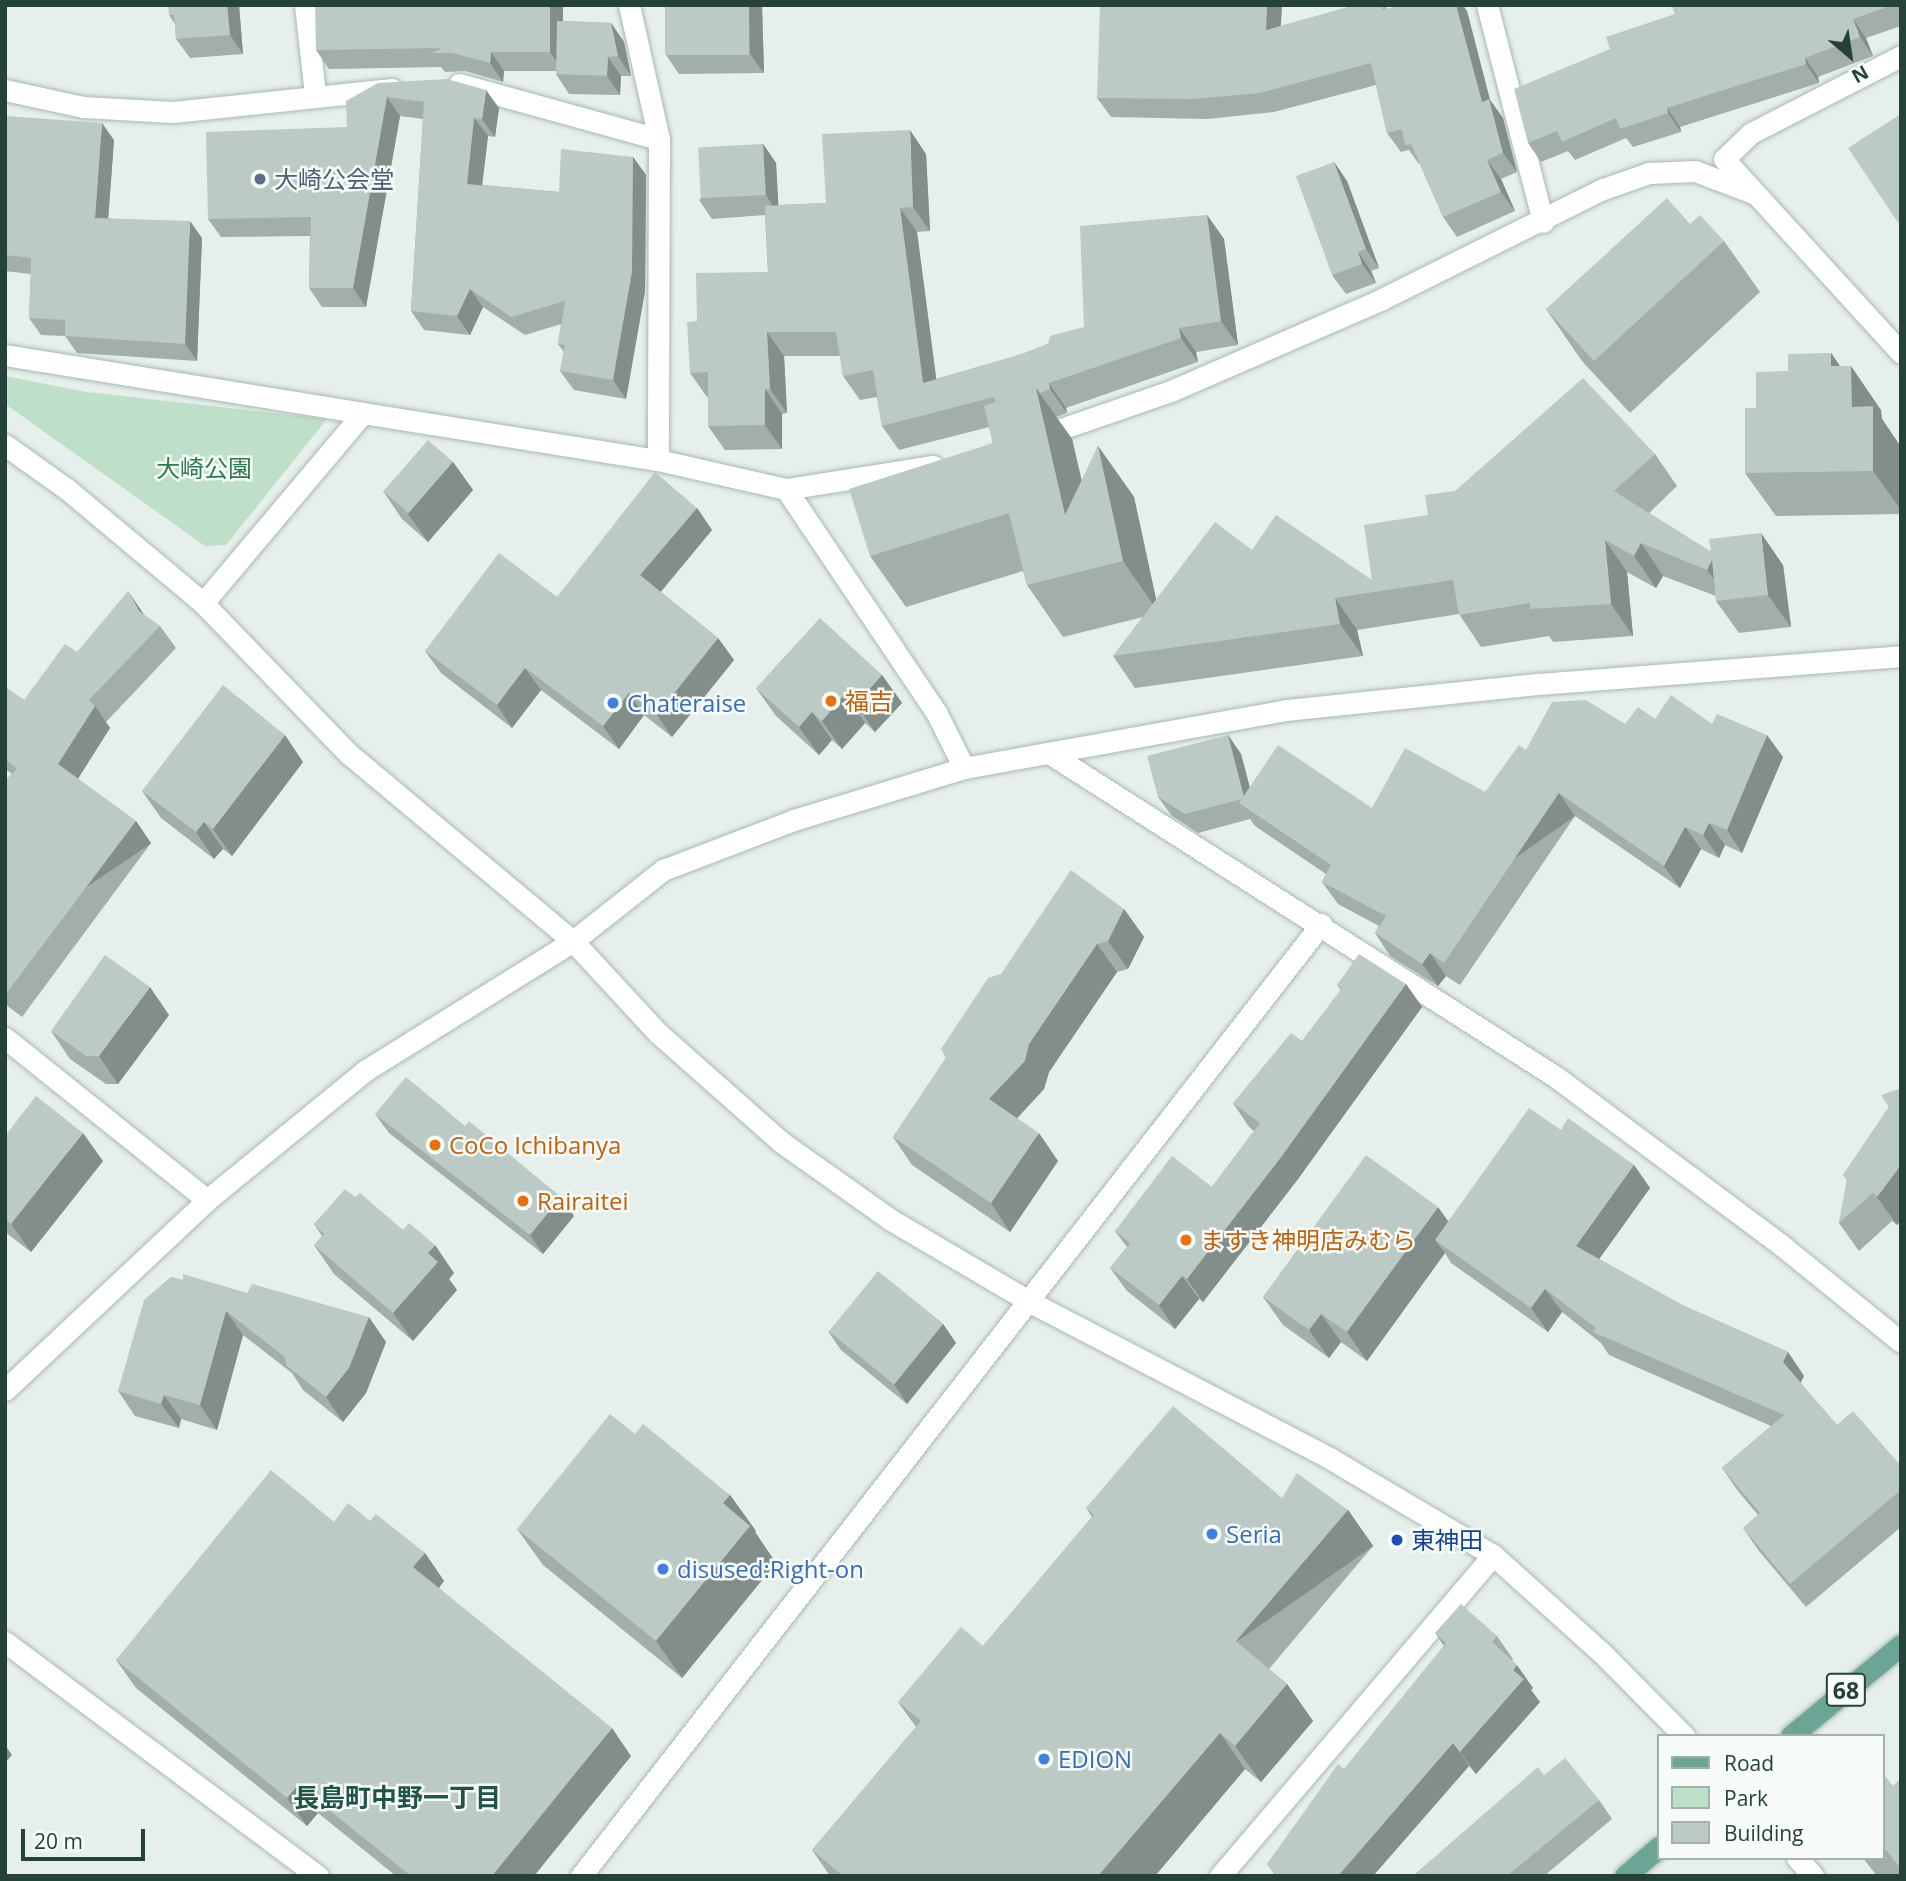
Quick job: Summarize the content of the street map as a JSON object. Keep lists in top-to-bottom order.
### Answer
{
  "streets": {
    "main road": ["68"]
  },
  "districts": ["長島町中野一丁目"],
  "parks": ["大崎公園"],
  "places": [
    "大崎公会堂",
    "福吉",
    "Chateraise",
    "CoCo Ichibanya",
    "Rairaitei",
    "ますき神明店みむら",
    "Seria",
    "東神田",
    "disused:Right-on",
    "EDION"
  ],
  "legend": ["Road", "Park", "Building"],
  "scale_bar": "20 m",
  "north": "bottom right"
}
